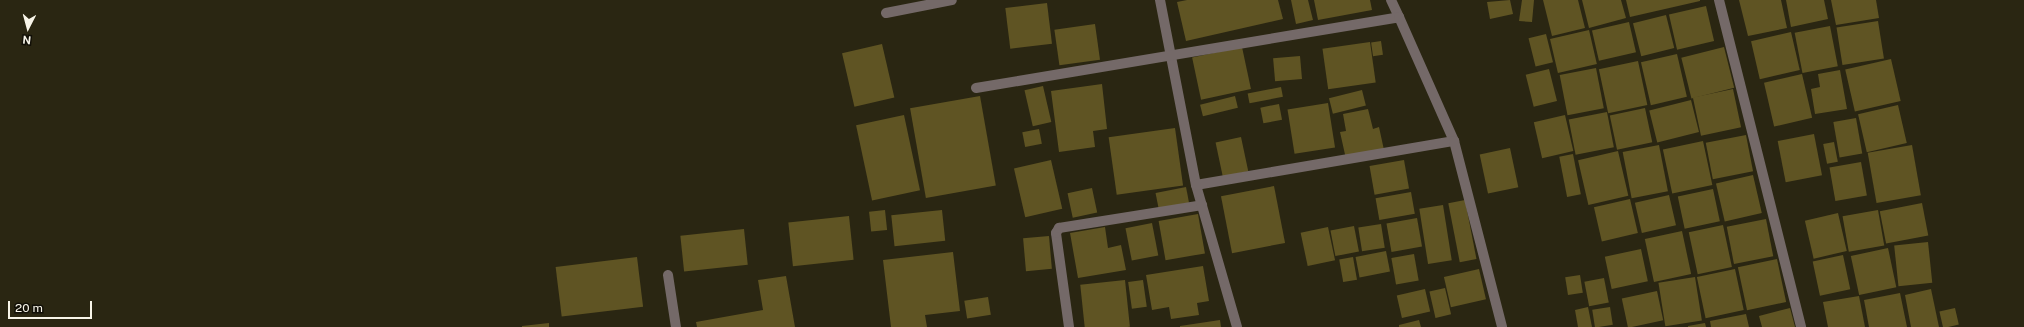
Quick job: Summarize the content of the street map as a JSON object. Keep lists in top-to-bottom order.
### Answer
{
  "scale_bar": "20 m",
  "north": "bottom"
}
